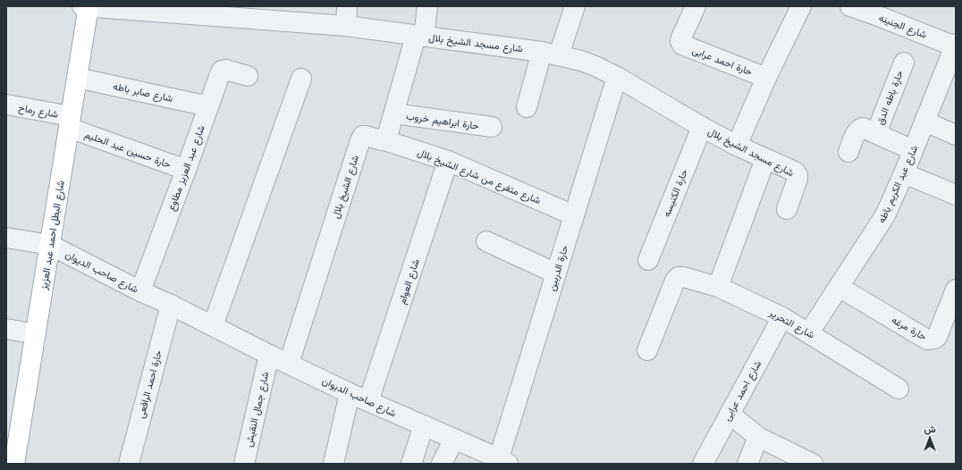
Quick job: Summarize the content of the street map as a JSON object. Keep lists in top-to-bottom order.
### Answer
{
  "streets": {
    "main road": ["شارع البطل احمد عبد العزيز"],
    "street": [
      "شارع الجنينه",
      "شارع مسجد الشيخ بلال",
      "حارة احمد عرابى",
      "شارع صابر باطه",
      "حارة باطه الدق",
      "شارع رماح",
      "حارة ابراهيم خروب",
      "حارة حسين عبد الحليم",
      "شارع عبد العزيز مطاوع",
      "شارع متفرع من شارع الشيخ بلال",
      "شارع عبد الكريم باطه",
      "شارع الشيخ بلال",
      "حارة الكنيسه",
      "حارة الدربين",
      "شارع صاحب الديوان",
      "شارع العوام",
      "شارع التحرير",
      "حارة مرغه",
      "حارة احمد الرافعى",
      "شارع احمد عرابى",
      "شارع جمال النقيش"
    ]
  },
  "crossings": [
    ["شارع الجنينه", "شارع عبد الكريم باطه"],
    ["شارع مسجد الشيخ بلال", "حارة الكنيسه"],
    ["شارع مسجد الشيخ بلال", "شارع البطل احمد عبد العزيز"],
    ["شارع مسجد الشيخ بلال", "حارة الدربين"],
    ["شارع صابر باطه", "شارع عبد العزيز مطاوع"],
    ["شارع صابر باطه", "شارع البطل احمد عبد العزيز"],
    ["شارع رماح", "حارة حسين عبد الحليم"],
    ["شارع رماح", "شارع البطل احمد عبد العزيز"],
    ["حارة حسين عبد الحليم", "شارع عبد العزيز مطاوع"],
    ["حارة حسين عبد الحليم", "شارع البطل احمد عبد العزيز"],
    ["شارع عبد العزيز مطاوع", "شارع صاحب الديوان"],
    ["شارع متفرع من شارع الشيخ بلال", "شارع الشيخ بلال"],
    ["شارع متفرع من شارع الشيخ بلال", "حارة الدربين"],
    ["شارع متفرع من شارع الشيخ بلال", "شارع العوام"],
    ["شارع عبد الكريم باطه", "شارع التحرير"],
    ["شارع عبد الكريم باطه", "حارة مرغه"],
    ["شارع الشيخ بلال", "شارع صاحب الديوان"],
    ["شارع البطل احمد عبد العزيز", "شارع صاحب الديوان"],
    ["حارة الدربين", "شارع صاحب الديوان"],
    ["شارع صاحب الديوان", "شارع العوام"],
    ["شارع صاحب الديوان", "حارة احمد الرافعى"],
    ["شارع صاحب الديوان", "شارع جمال النقيش"],
    ["شارع التحرير", "شارع احمد عرابى"]
  ],
  "north": "top"
}
